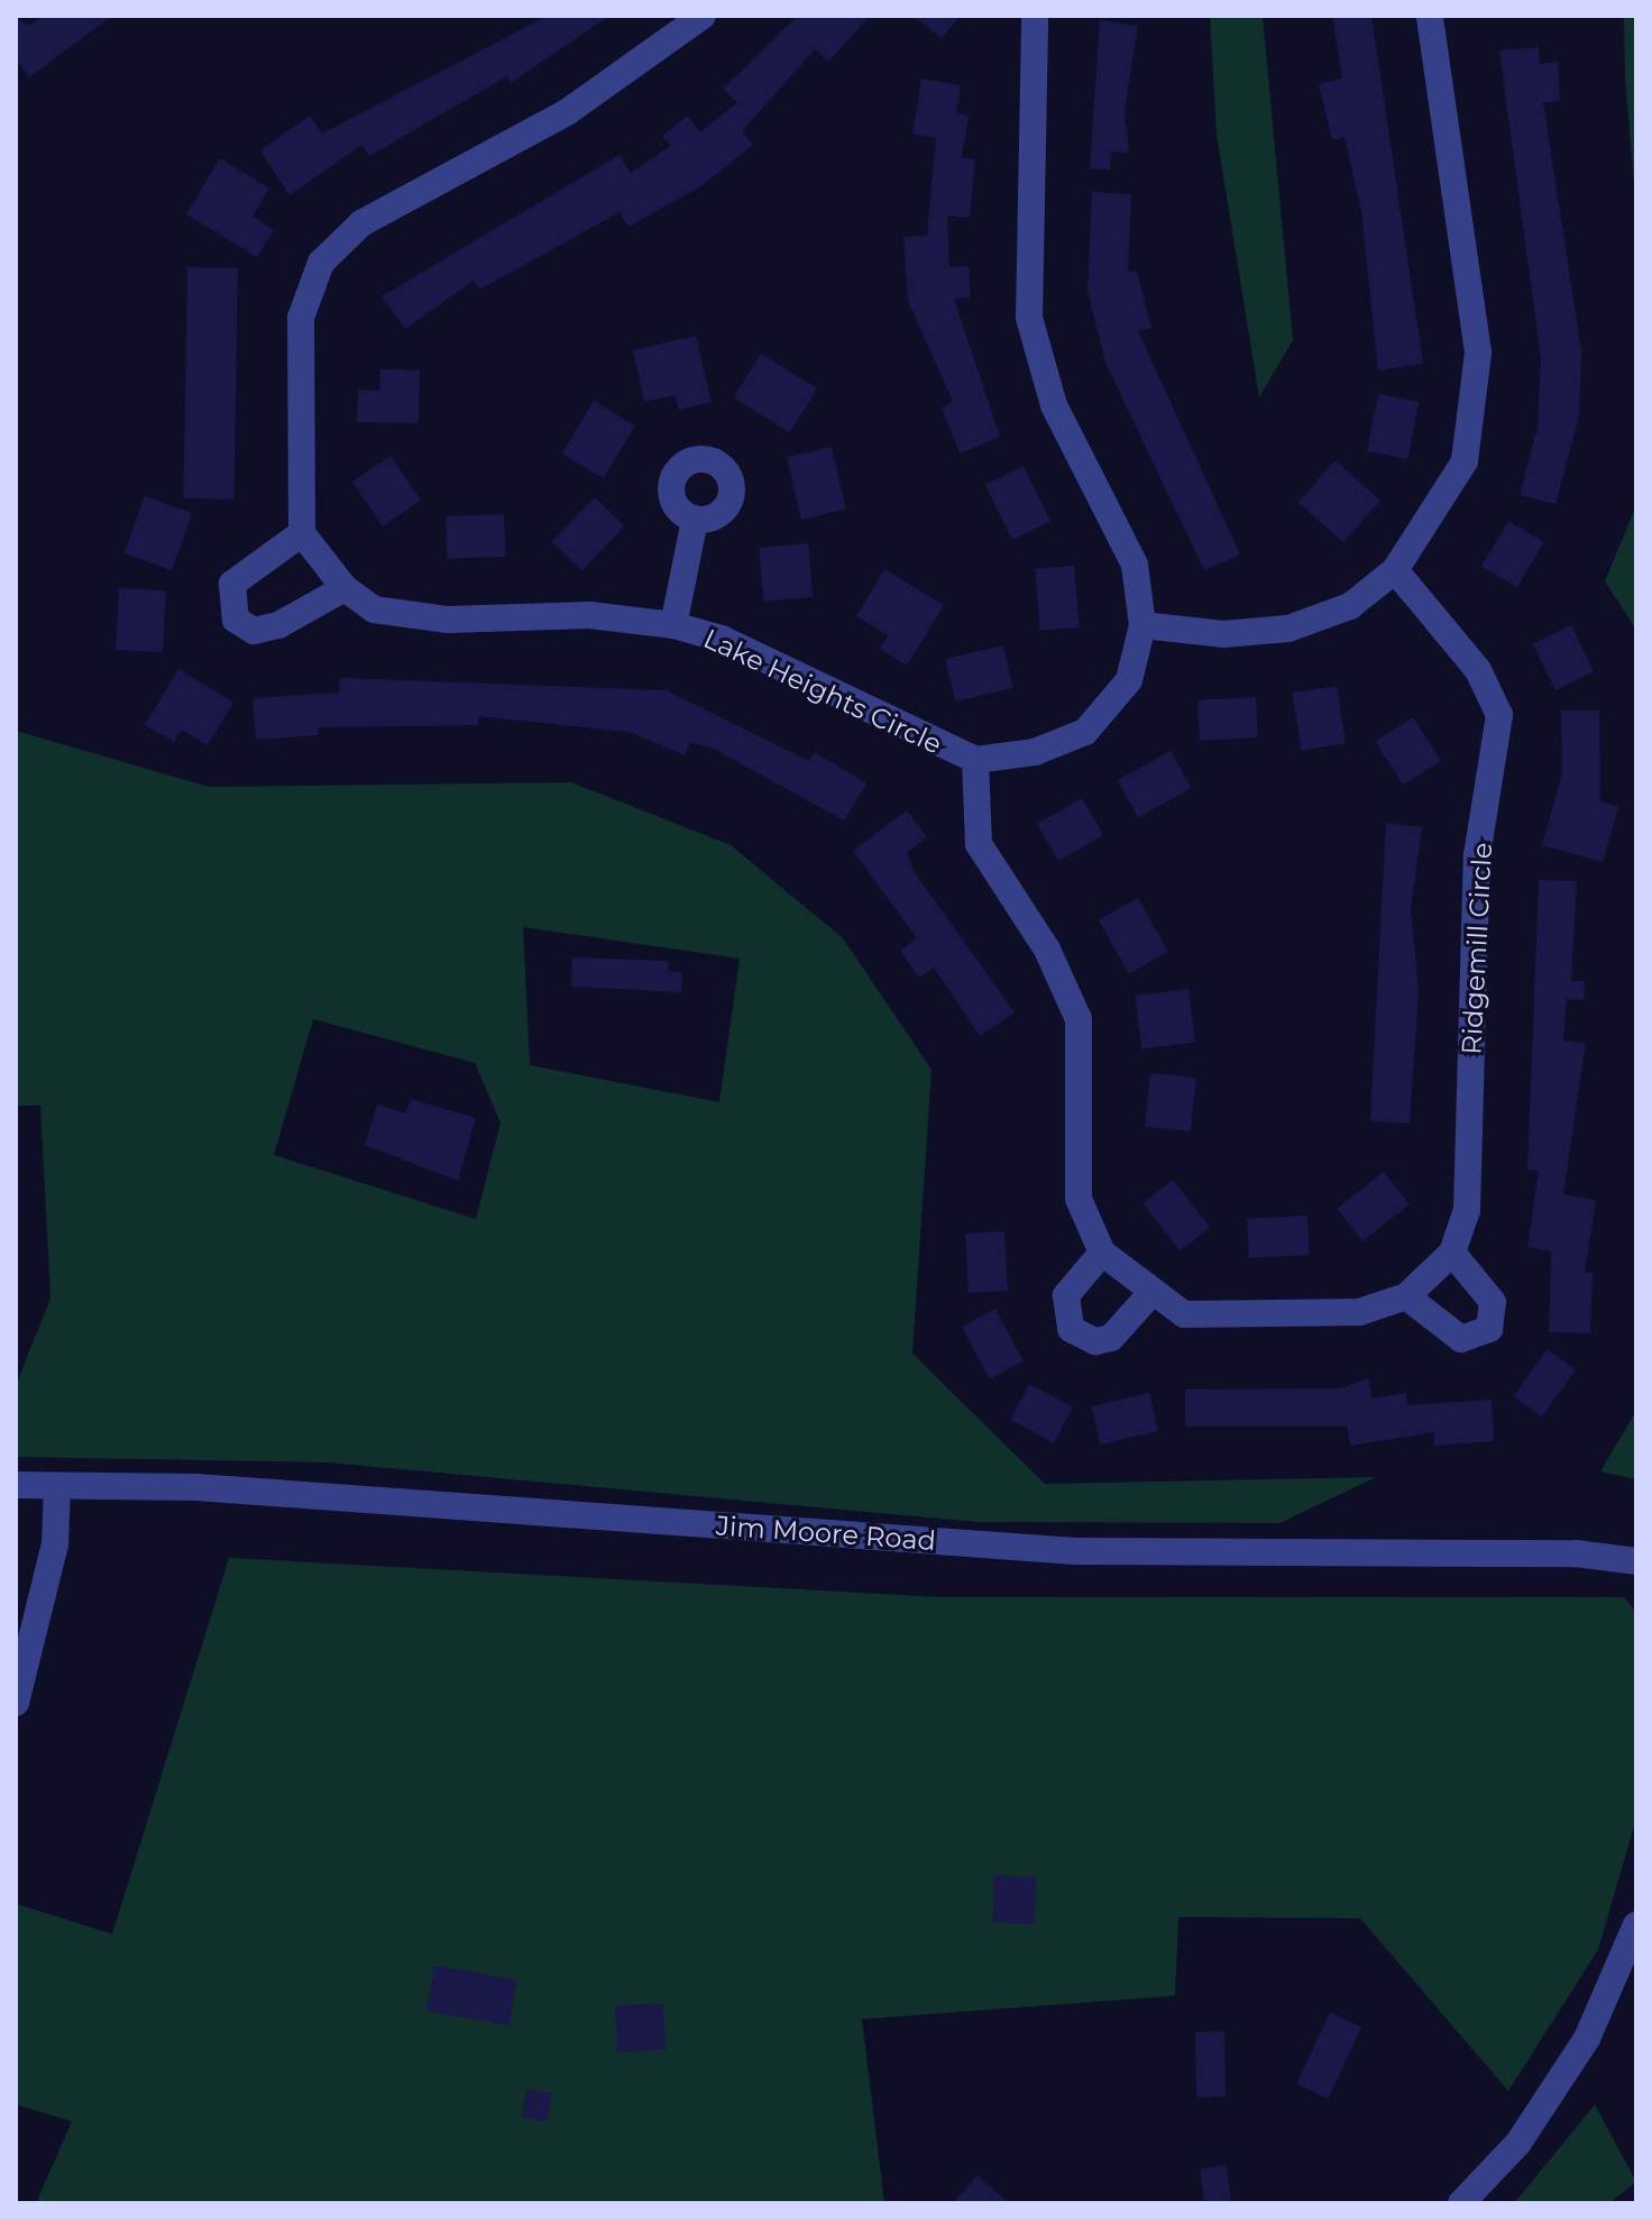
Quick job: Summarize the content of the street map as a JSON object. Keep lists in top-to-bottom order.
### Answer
{
  "streets": {
    "street": ["Lake Heights Circle", "Ridgemill Circle", "Jim Moore Road"]
  },
  "crossings": [
    ["Lake Heights Circle", "Ridgemill Circle"]
  ]
}
